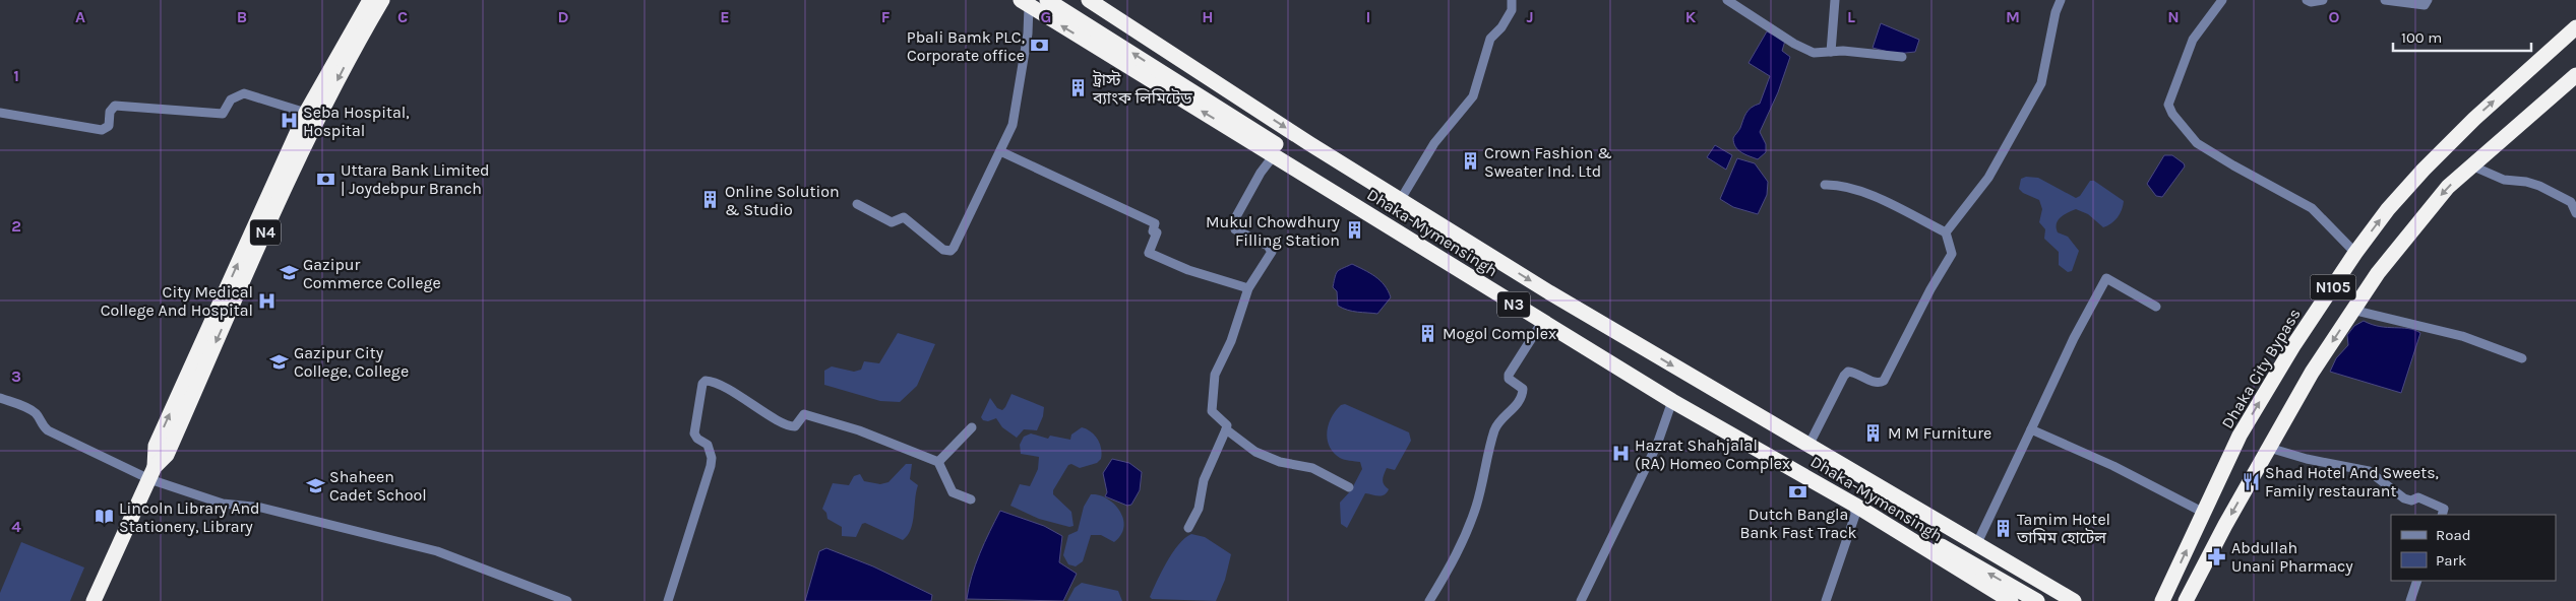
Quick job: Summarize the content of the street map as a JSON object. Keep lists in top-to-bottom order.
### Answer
{
  "streets": {
    "highway": [
      "N4",
      "Dhaka-Mymensingh",
      "N105",
      "N3",
      "Dhaka City Bypass"
    ]
  },
  "places": {
    "bank": ["Pbali Bamk PLC, Corporate office", "Uttara Bank Limited | Joydebpur Branch", "Dutch Bangla Bank Fast Track"],
    "building": [
      "ট্রাস্ট ব্যাংক লিমিটেড",
      "Crown Fashion & Sweater Ind. Ltd",
      "Online Solution & Studio",
      "Mukul Chowdhury Filling Station",
      "Mogol Complex",
      "M M Furniture",
      "Tamim Hotel তামিম হোটেল"
    ],
    "hospital": ["Seba Hospital, Hospital", "City Medical College And Hospital", "Hazrat Shahjalal (RA) Homeo Complex"],
    "school or university": ["Gazipur Commerce College", "Gazipur City College, College", "Shaheen Cadet School"],
    "restaurant": ["Shad Hotel And Sweets, Family restaurant"],
    "library": ["Lincoln Library And Stationery, Library"],
    "pharmacy": ["Abdullah Unani Pharmacy"]
  },
  "legend": ["Road", "Park"],
  "scale_bar": "100 m",
  "grid": {
    "columns": [
      "A",
      "B",
      "C",
      "D",
      "E",
      "F",
      "G",
      "H",
      "I",
      "J",
      "K",
      "L",
      "M",
      "N",
      "O"
    ],
    "rows": [
      "1",
      "2",
      "3",
      "4"
    ]
  }
}
